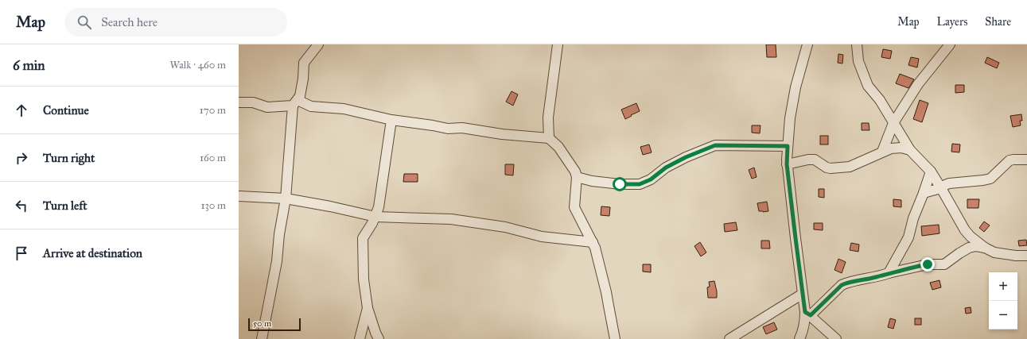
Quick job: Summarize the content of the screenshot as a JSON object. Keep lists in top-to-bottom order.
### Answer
{
  "scale_bar": "50 m",
  "page": {
    "header": "Map",
    "search": "Search here",
    "nav": ["Map", "Layers", "Share"],
    "heading": ["6 min", "Walk · 460 m"],
    "list": [
      ["Continue", "170 m"],
      ["Turn right", "160 m"],
      ["Turn left", "130 m"],
      "Arrive at destination"
    ],
    "map_buttons": ["+", "−"],
    "scale": "50 m"
  }
}
